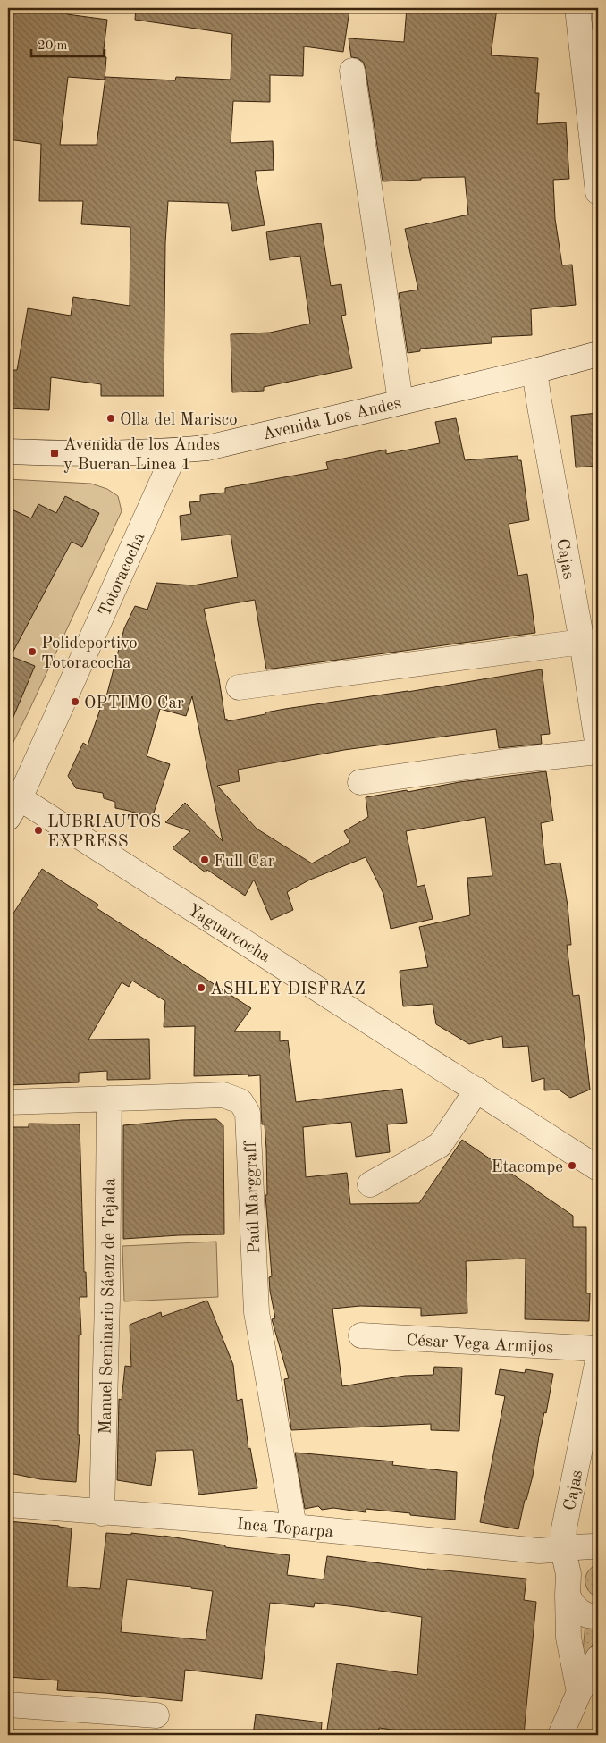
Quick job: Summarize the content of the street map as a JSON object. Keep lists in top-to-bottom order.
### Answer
{
  "streets": {
    "street": [
      "Avenida Los Andes",
      "Cajas",
      "Totoracocha",
      "Yaguarcocha",
      "Paúl Marggraff",
      "Manuel Seminario Sáenz de Tejada",
      "César Vega Armijos",
      "Inca Toparpa"
    ]
  },
  "crossings": [
    ["Avenida Los Andes", "Cajas"],
    ["Avenida Los Andes", "Totoracocha"],
    ["Cajas", "Inca Toparpa"],
    ["Totoracocha", "Yaguarcocha"],
    ["Paúl Marggraff", "Manuel Seminario Sáenz de Tejada"],
    ["Paúl Marggraff", "Inca Toparpa"],
    ["Manuel Seminario Sáenz de Tejada", "Inca Toparpa"]
  ],
  "places": {
    "other": [
      "Olla del Marisco",
      "Polideportivo Totoracocha",
      "OPTIMO Car",
      "LUBRIAUTOS EXPRESS",
      "Full Car",
      "ASHLEY DISFRAZ",
      "Etacompe"
    ],
    "transit": ["Avenida de los Andes y Bueran Linea 1"]
  },
  "scale_bar": "20 m"
}
